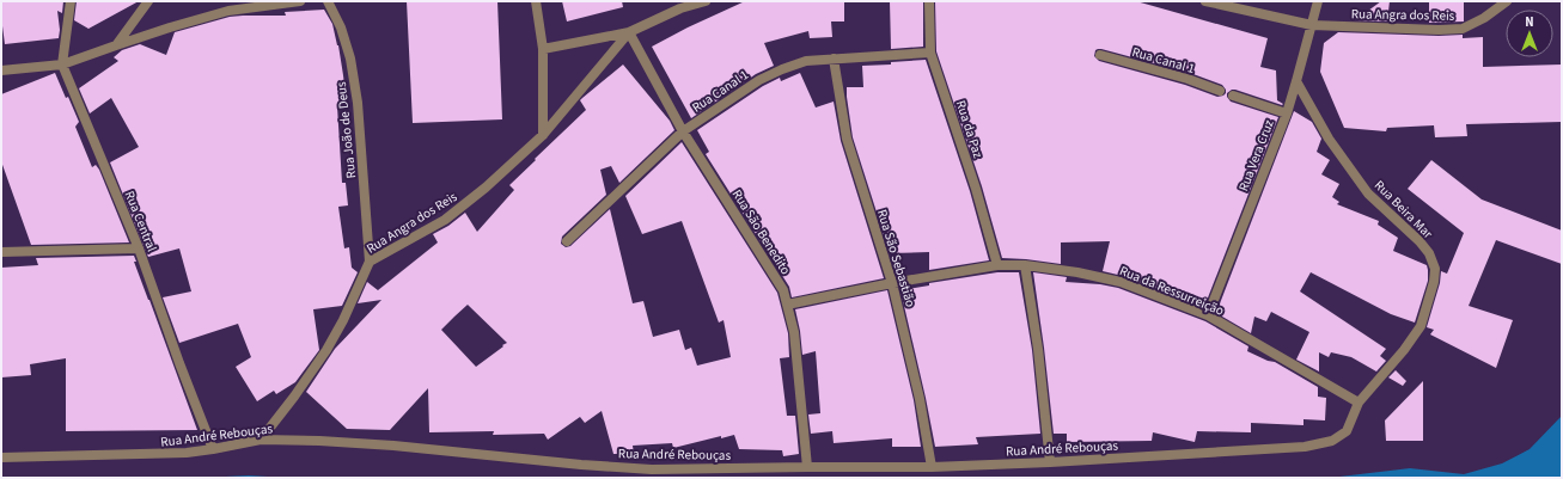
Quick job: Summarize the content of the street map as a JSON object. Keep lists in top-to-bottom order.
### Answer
{
  "streets": {
    "street": [
      "Rua Angra dos Reis",
      "Rua Canal 1",
      "Rua da Paz",
      "Rua João de Deus",
      "Rua Vera Cruz",
      "Rua Beira Mar",
      "Rua Central",
      "Rua São Benedito",
      "Rua São Sebastião",
      "Rua da Ressurreição",
      "Rua André Rebouças"
    ]
  },
  "crossings": [
    ["Rua Angra dos Reis", "Rua João de Deus"],
    ["Rua Angra dos Reis", "Rua Vera Cruz"],
    ["Rua Angra dos Reis", "Rua São Benedito"],
    ["Rua Angra dos Reis", "Rua André Rebouças"],
    ["Rua Canal 1", "Rua da Paz"],
    ["Rua Canal 1", "Rua São Benedito"],
    ["Rua Canal 1", "Rua São Sebastião"],
    ["Rua da Paz", "Rua da Ressurreição"],
    ["Rua Vera Cruz", "Rua Beira Mar"],
    ["Rua Vera Cruz", "Rua da Ressurreição"],
    ["Rua Beira Mar", "Rua da Ressurreição"],
    ["Rua Beira Mar", "Rua André Rebouças"],
    ["Rua Central", "Rua André Rebouças"],
    ["Rua São Benedito", "Rua da Ressurreição"],
    ["Rua São Benedito", "Rua André Rebouças"],
    ["Rua São Sebastião", "Rua da Ressurreição"],
    ["Rua São Sebastião", "Rua André Rebouças"]
  ],
  "north": "top"
}
